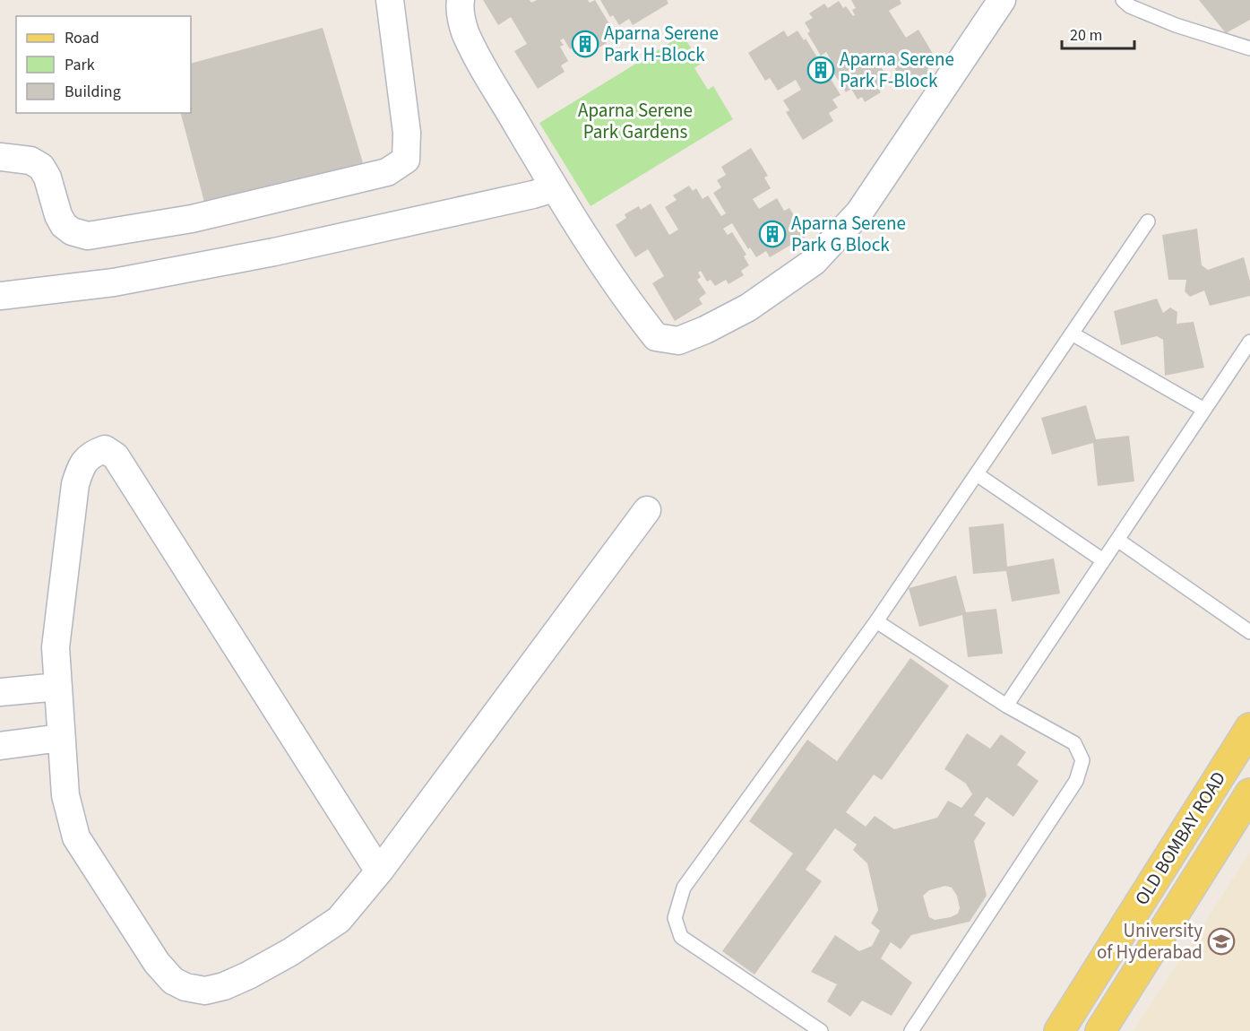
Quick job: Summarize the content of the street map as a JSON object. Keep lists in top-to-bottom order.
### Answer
{
  "streets": {
    "main road": ["OLD BOMBAY ROAD"]
  },
  "parks": ["Aparna Serene Park Gardens"],
  "places": {
    "building": ["Aparna Serene Park H-Block", "Aparna Serene Park F-Block", "Aparna Serene Park G Block"],
    "school or university": ["University of Hyderabad"]
  },
  "legend": ["Road", "Park", "Building"],
  "scale_bar": "20 m"
}
